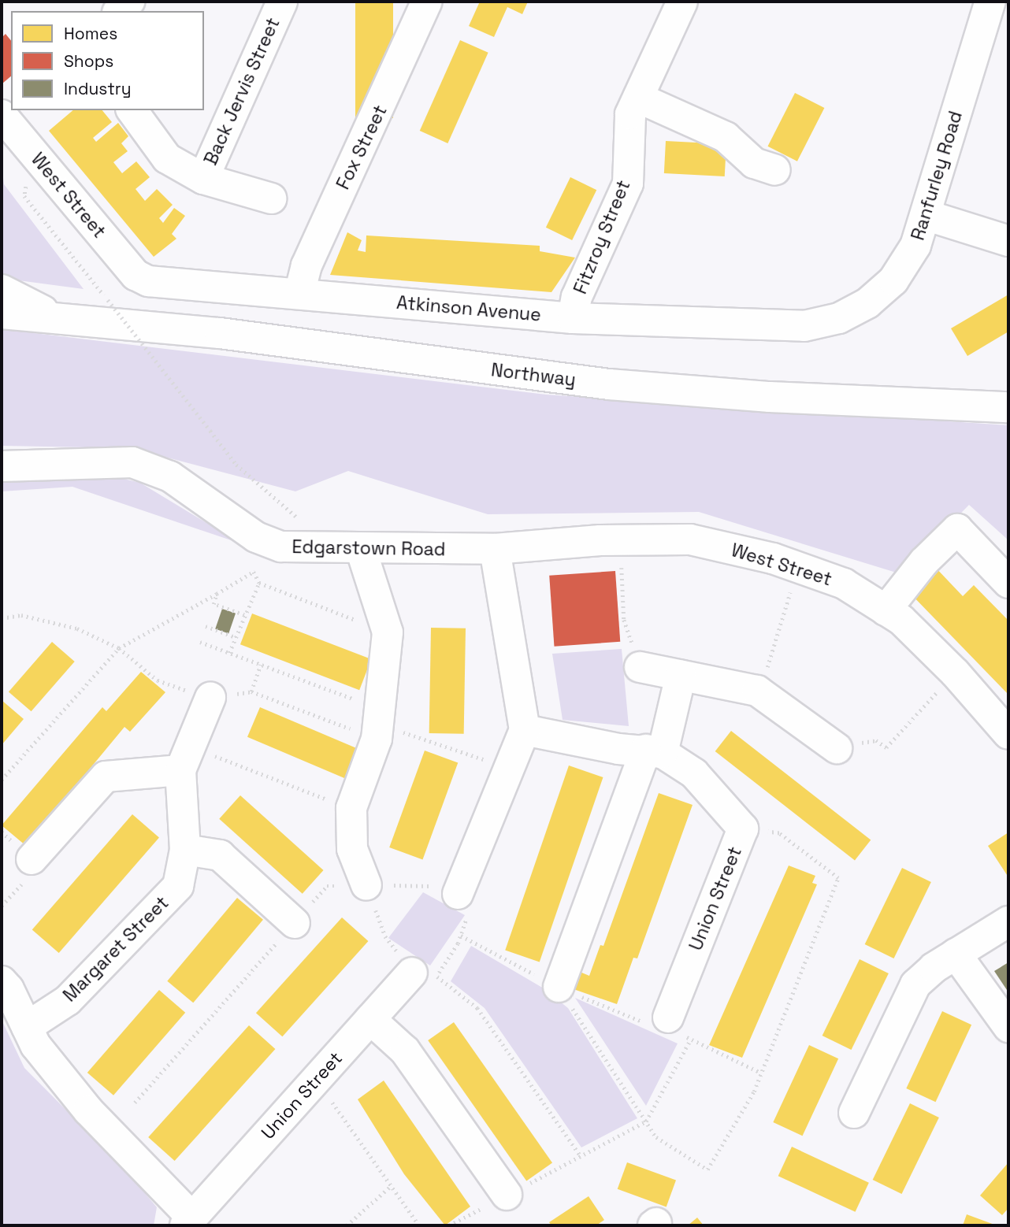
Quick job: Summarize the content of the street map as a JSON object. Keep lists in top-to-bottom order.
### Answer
{
  "streets": {
    "main road": [
      "Back Jervis Street",
      "Fox Street",
      "Ranfurley Road",
      "West Street",
      "Fitzroy Street",
      "Atkinson Avenue",
      "Northway",
      "Edgarstown Road",
      "Union Street",
      "Margaret Street"
    ]
  },
  "crossings": [
    ["Fox Street", "Atkinson Avenue"],
    ["Ranfurley Road", "Atkinson Avenue"],
    ["West Street", "Atkinson Avenue"],
    ["West Street", "Edgarstown Road"],
    ["Fitzroy Street", "Atkinson Avenue"]
  ],
  "legend": ["Homes", "Shops", "Industry"]
}
